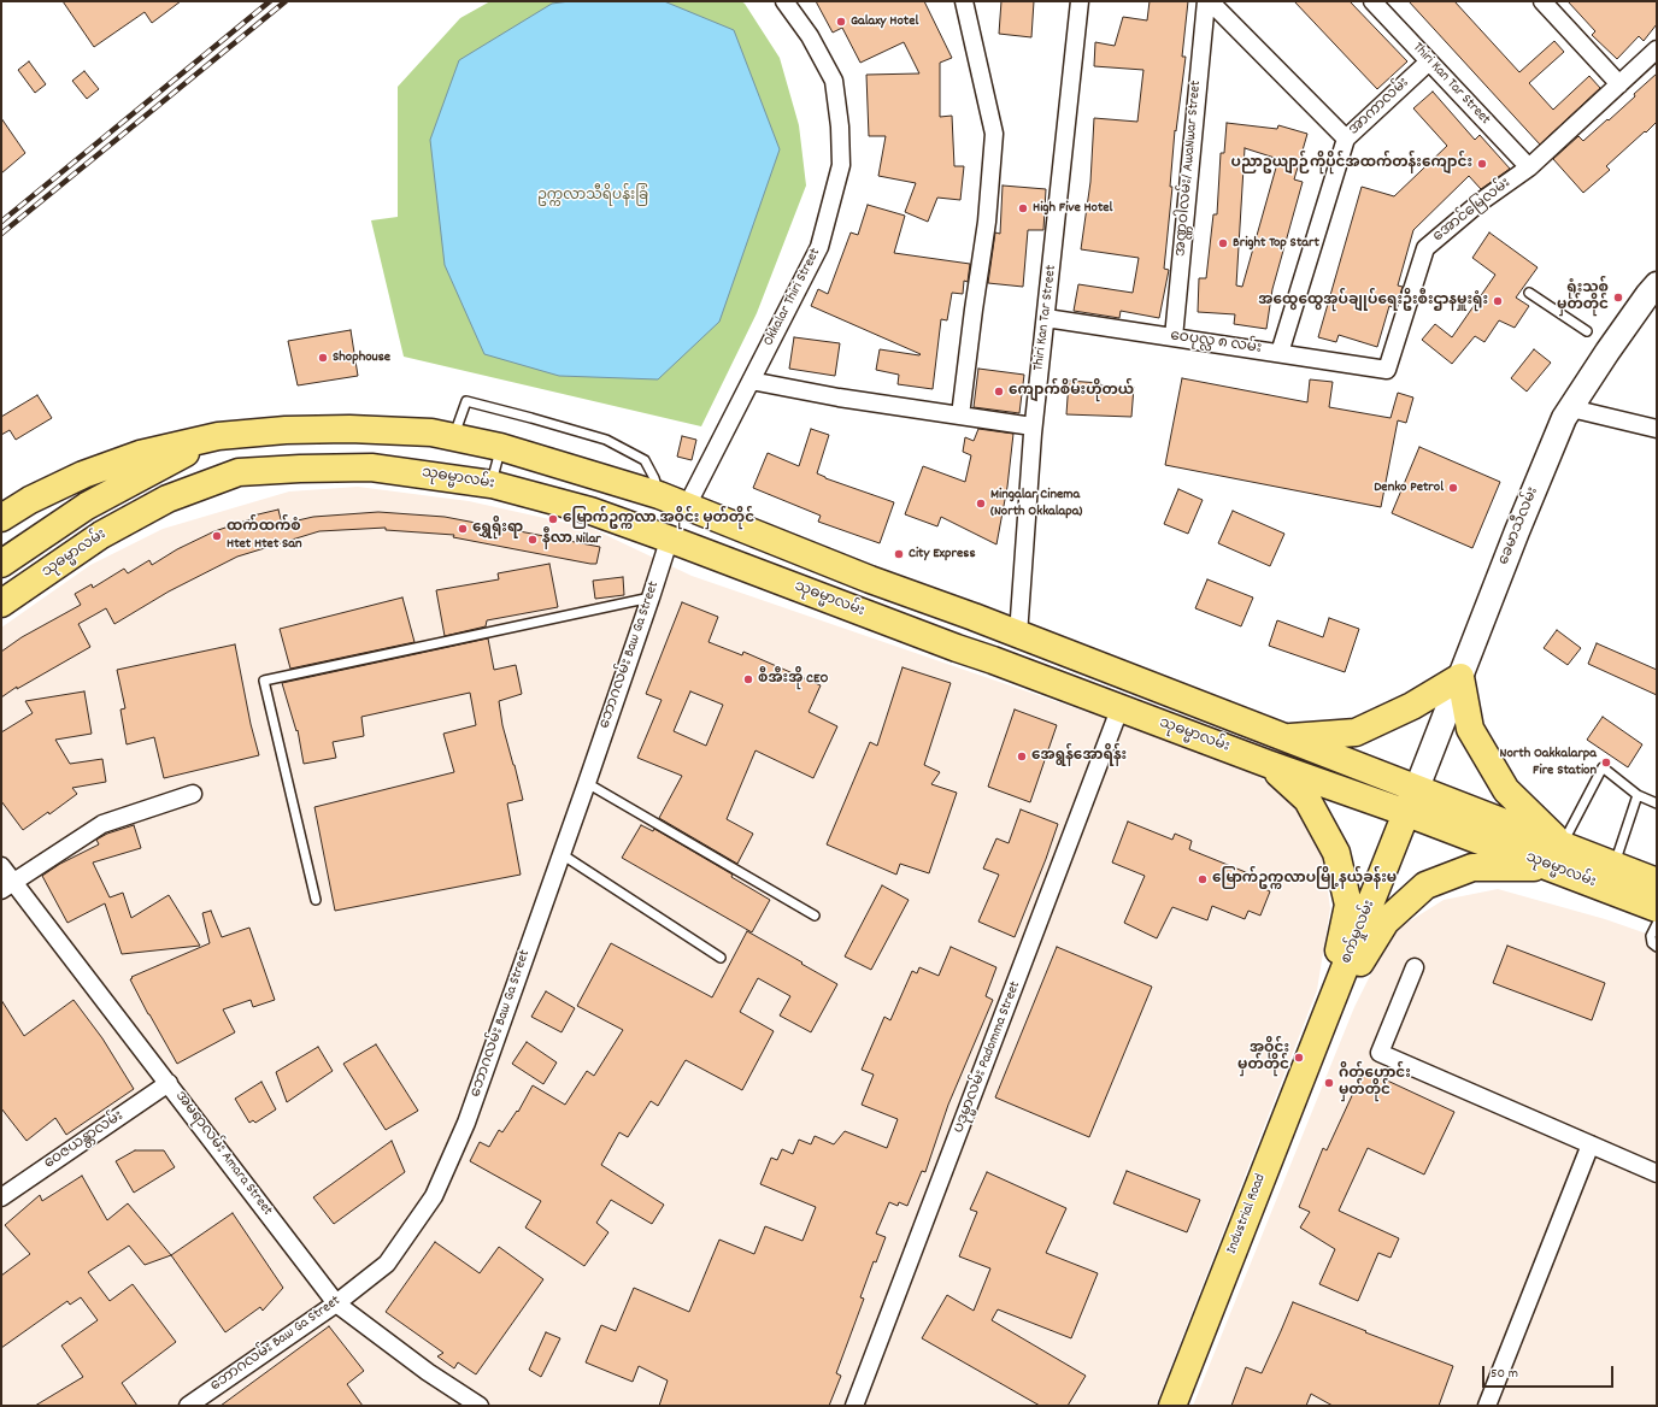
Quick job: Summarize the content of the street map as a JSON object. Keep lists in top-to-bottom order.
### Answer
{
  "streets": {
    "main road": [
      "သုဓမ္မာလမ်း",
      "ခေမာသီလမ်း",
      "စက်မှုလမ်း",
      "Industrial Road"
    ],
    "street": [
      "Thiri Kan Tar Street",
      "အာကာလမ်း",
      "အဏ္ဏဝါလမ်း/ AwaNwar Street",
      "အောင်မြေလမ်း",
      "Okkalar Thiri Street",
      "ဝေပုလ္လ ၈ လမ်း",
      "ဘောဂလမ်း Baw Ga Street",
      "ပဒုမ္မာလမ်း Padomma Street",
      "ဝေဇယန္တာလမ်း",
      "အမရာလမ်း Amara Street"
    ]
  },
  "crossings": [
    ["Thiri Kan Tar Street", "အာကာလမ်း"],
    ["Thiri Kan Tar Street", "အောင်မြေလမ်း"],
    ["Thiri Kan Tar Street", "ဝေပုလ္လ ၈ လမ်း"],
    ["Thiri Kan Tar Street", "သုဓမ္မာလမ်း"],
    ["အာကာလမ်း", "ဝေပုလ္လ ၈ လမ်း"],
    ["အဏ္ဏဝါလမ်း/ AwaNwar Street", "ဝေပုလ္လ ၈ လမ်း"],
    ["အောင်မြေလမ်း", "ဝေပုလ္လ ၈ လမ်း"],
    ["Okkalar Thiri Street", "သုဓမ္မာလမ်း"],
    ["သုဓမ္မာလမ်း", "ခေမာသီလမ်း"],
    ["သုဓမ္မာလမ်း", "ဘောဂလမ်း Baw Ga Street"],
    ["သုဓမ္မာလမ်း", "စက်မှုလမ်း"],
    ["သုဓမ္မာလမ်း", "ပဒုမ္မာလမ်း Padomma Street"],
    ["ခေမာသီလမ်း", "စက်မှုလမ်း"],
    ["ဘောဂလမ်း Baw Ga Street", "အမရာလမ်း Amara Street"],
    ["စက်မှုလမ်း", "Industrial Road"],
    ["ဝေဇယန္တာလမ်း", "အမရာလမ်း Amara Street"]
  ],
  "parks": ["ဥက္ကလာသီရိပန်းခြံ"],
  "places": [
    "Galaxy Hotel",
    "ပညာဥယျာဉ်ကိုပိုင်အထက်တန်းကျောင်း",
    "High Five Hotel",
    "Bright Top Start",
    "ရုံးသစ် မှတ်တိုင်",
    "အထွေထွေအုပ်ချုပ်ရေးဦးစီးဌာနမှူးရုံး",
    "Shophouse",
    "ကျောက်စိမ်းဟိုတယ်",
    "Denko Petrol",
    "Mingalar Cinema (North Okkalapa)",
    "မြောက်ဥက္ကလာ အဝိုင်း မှတ်တိုင်",
    "ရွှေရိုးရာ",
    "ထက်ထက်စံ Htet Htet San",
    "နီလာ Nilar",
    "City Express",
    "စီအီးအို CEO",
    "အေရွန်အောရိန်း",
    "North Oakkalarpa Fire Station",
    "မြောက်ဥက္ကလာပမြို့နယ်ခန်းမ",
    "အဝိုင်း မှတ်တိုင်",
    "ဂိတ်ဟောင်း မှတ်တိုင်"
  ],
  "scale_bar": "50 m"
}
